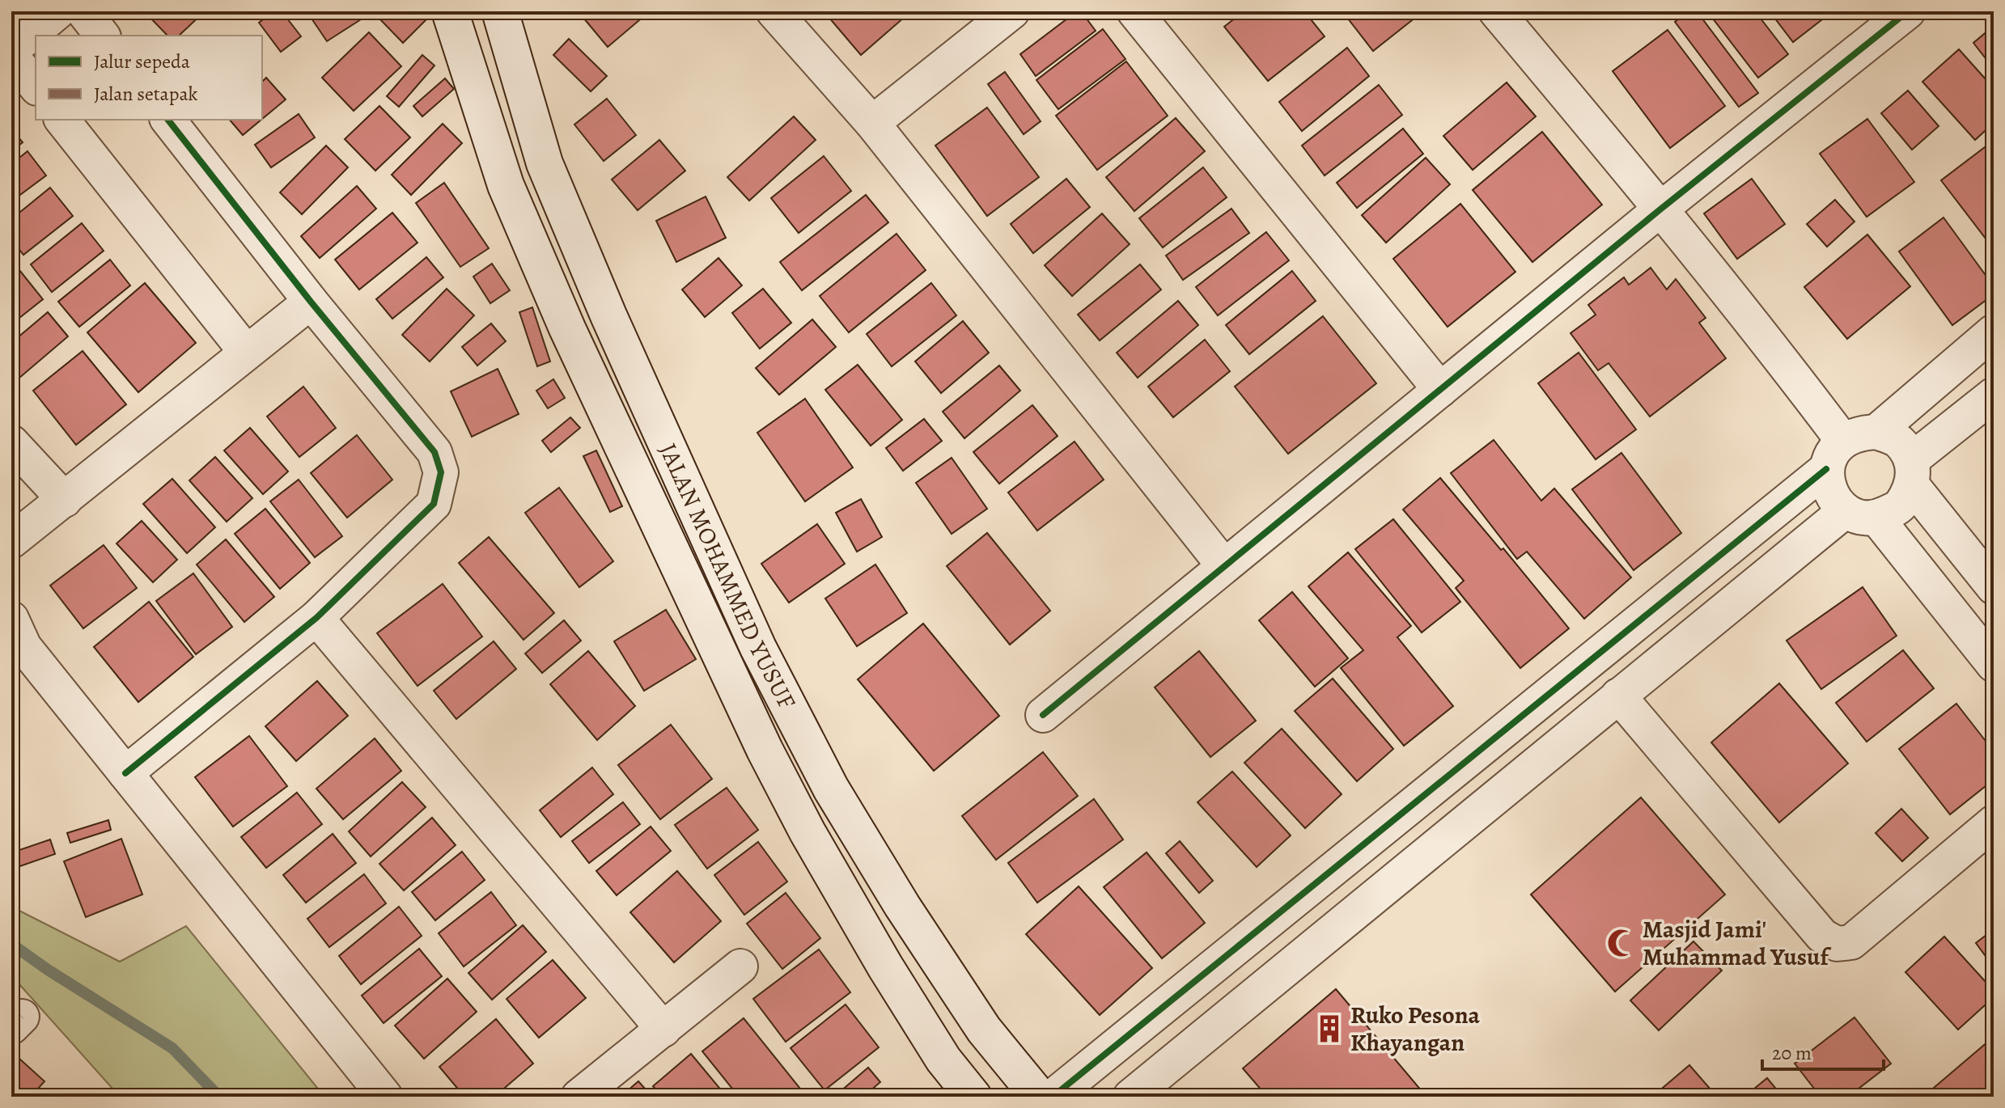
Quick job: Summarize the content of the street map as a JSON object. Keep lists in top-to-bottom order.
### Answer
{
  "streets": {
    "main road": ["JALAN MOHAMMED YUSUF"]
  },
  "places": {
    "mosque": ["Masjid Jami' Muhammad Yusuf"],
    "building": ["Ruko Pesona Khayangan"]
  },
  "legend": ["Jalur sepeda", "Jalan setapak"],
  "scale_bar": "20 m"
}
